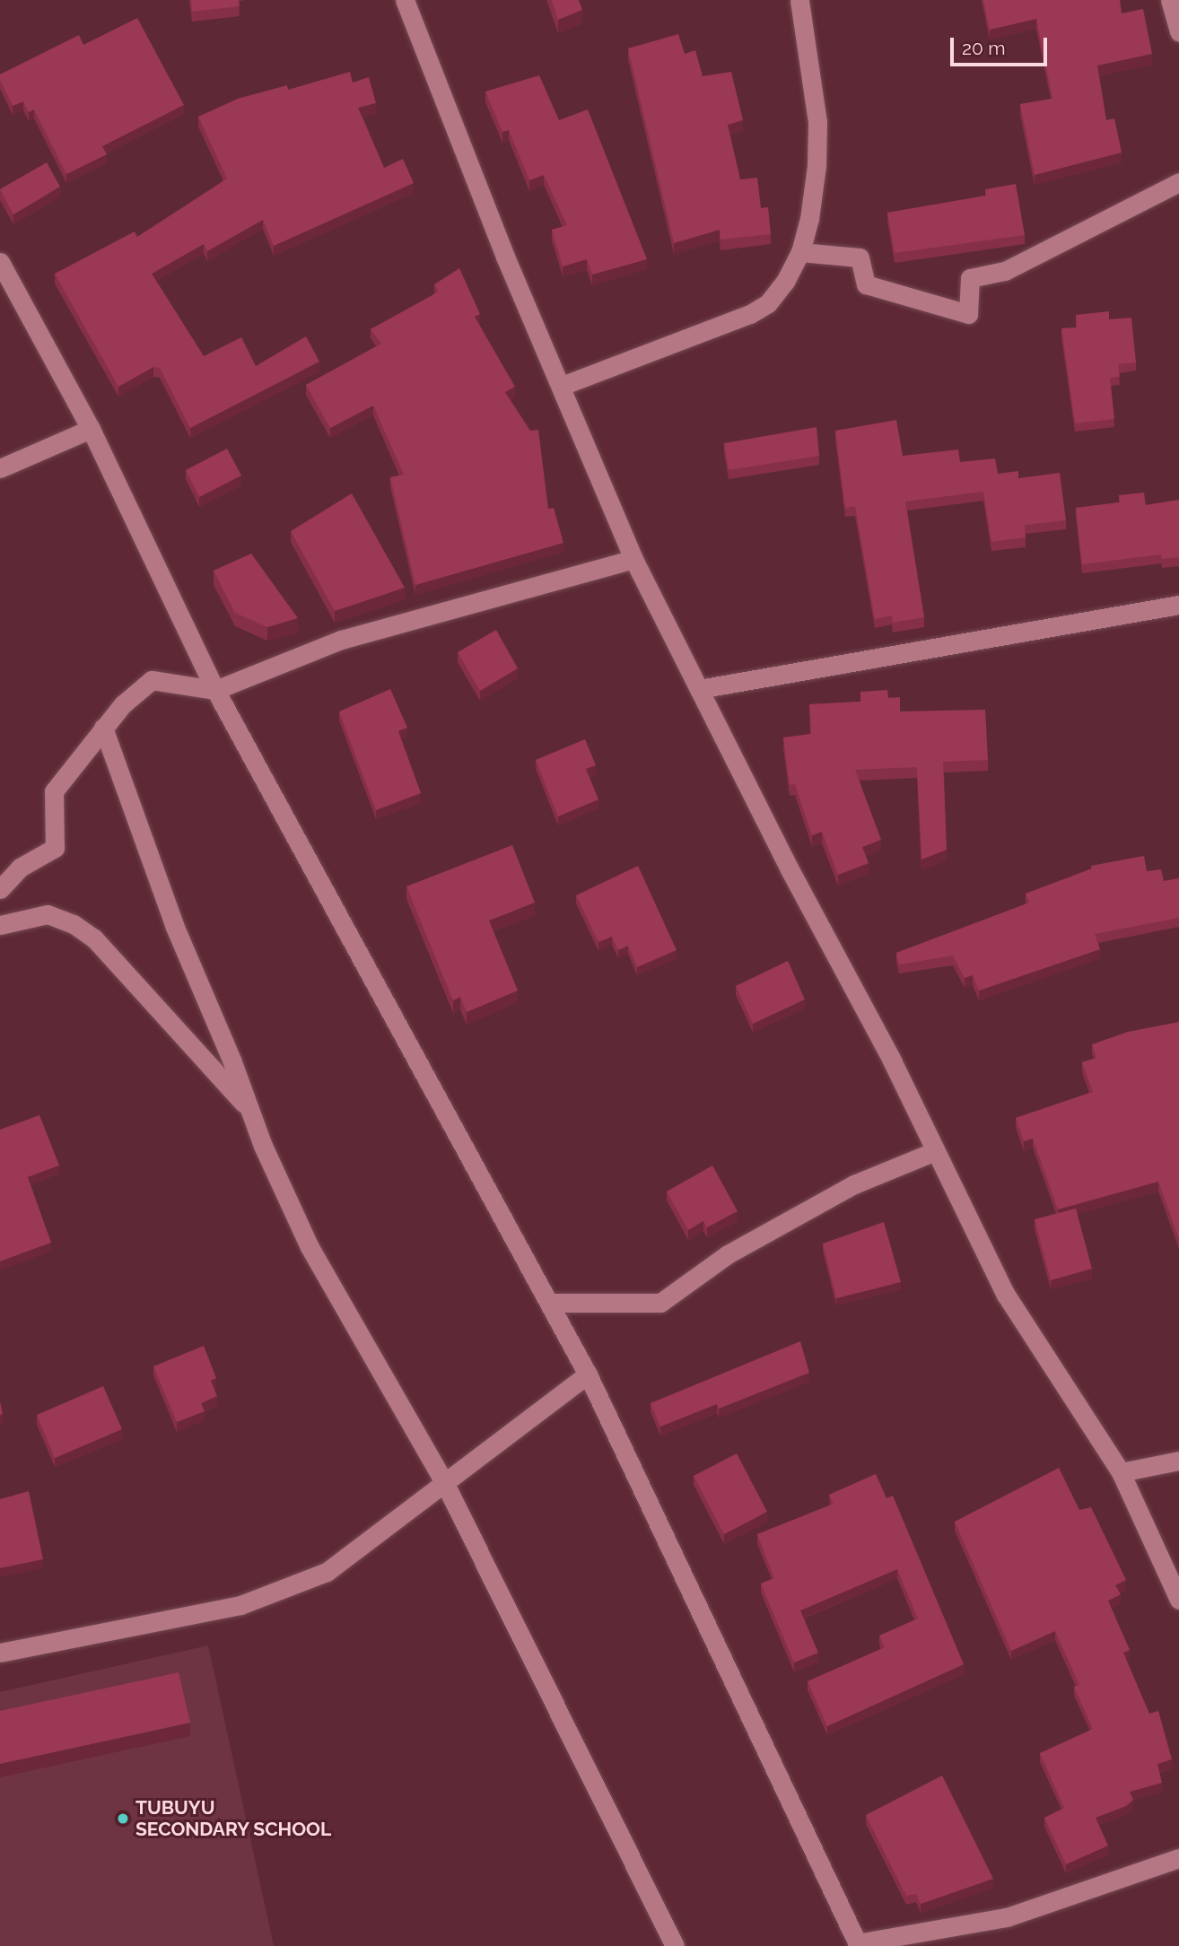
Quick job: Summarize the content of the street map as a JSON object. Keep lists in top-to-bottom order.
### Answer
{
  "places": ["TUBUYU SECONDARY SCHOOL"],
  "scale_bar": "20 m"
}
